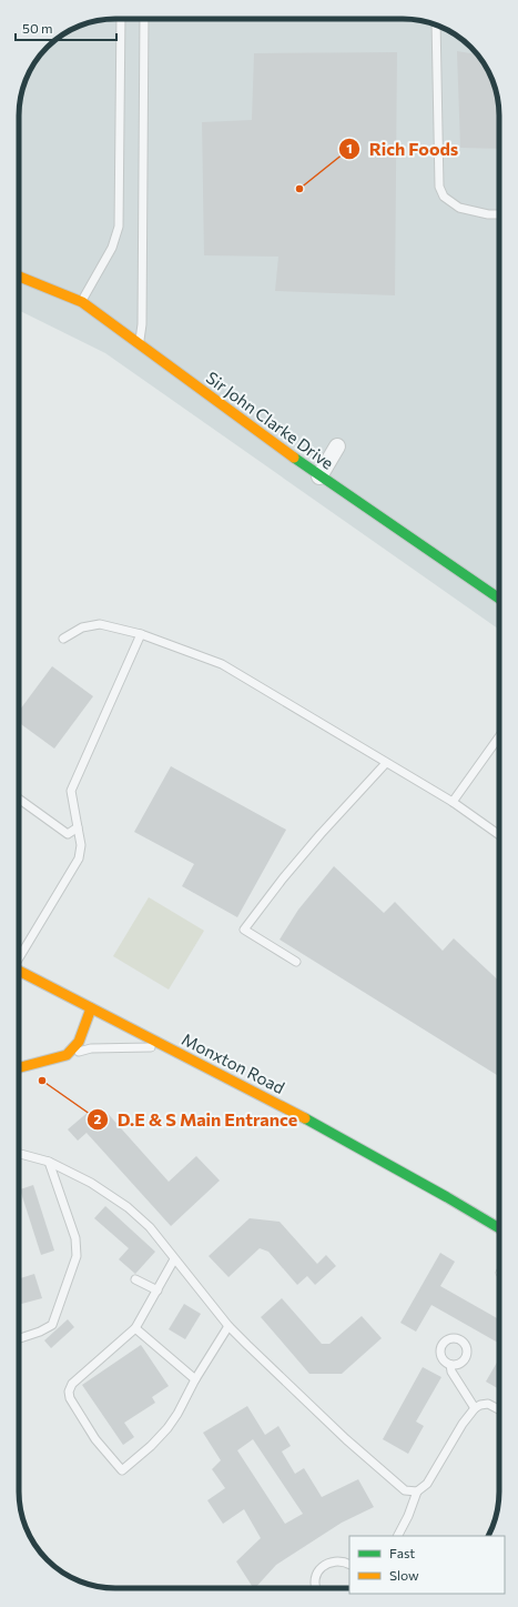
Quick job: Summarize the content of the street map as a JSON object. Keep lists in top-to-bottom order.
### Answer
{
  "streets": {
    "street": ["Sir John Clarke Drive", "Monxton Road"]
  },
  "places": ["Rich Foods", "D.E & S Main Entrance"],
  "legend": ["Fast", "Slow"],
  "scale_bar": "50 m"
}
